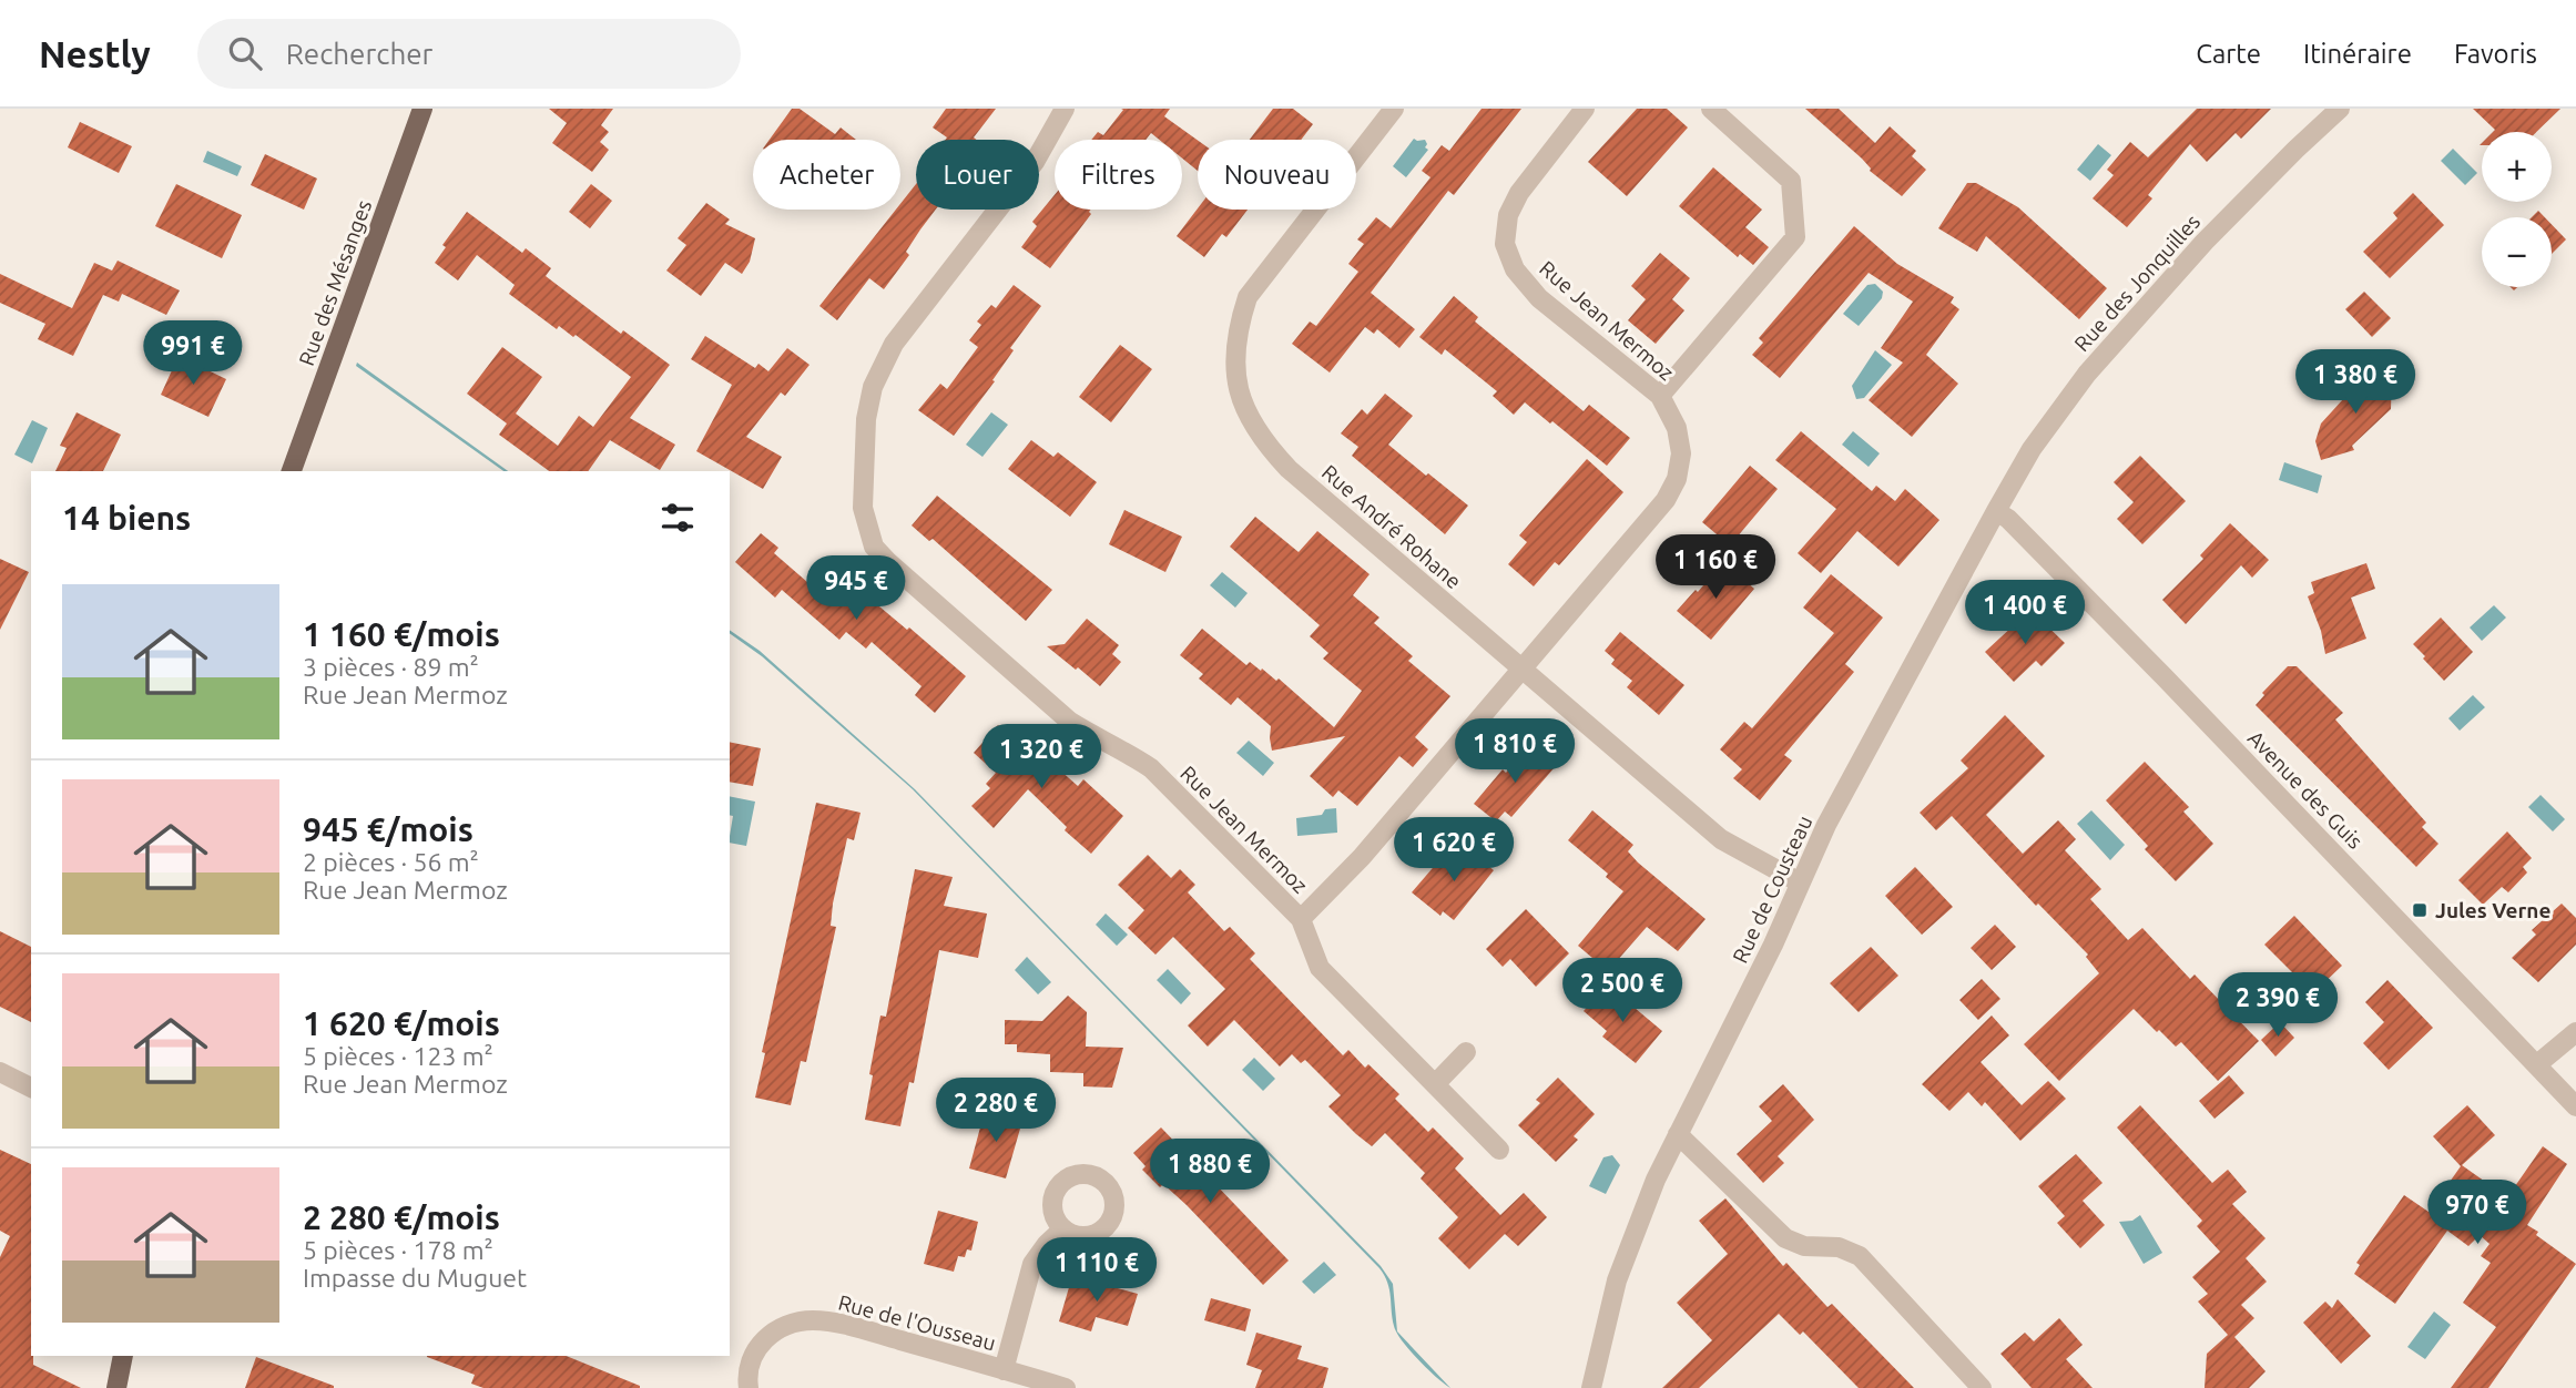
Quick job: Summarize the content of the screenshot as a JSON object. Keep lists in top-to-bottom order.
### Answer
{
  "streets": {
    "main road": ["Rue des Mésanges"],
    "street": [
      "Rue des Jonquilles",
      "Rue Jean Mermoz",
      "Rue André Rohane",
      "Avenue des Guis",
      "Rue de Cousteau",
      "Rue de l'Ousseau"
    ]
  },
  "crossings": [
    ["Rue des Jonquilles", "Avenue des Guis"],
    ["Rue des Jonquilles", "Rue de Cousteau"],
    ["Rue Jean Mermoz", "Rue André Rohane"],
    ["Rue André Rohane", "Rue de Cousteau"],
    ["Avenue des Guis", "Rue de Cousteau"]
  ],
  "places": {
    "transit": ["Jules Verne"]
  },
  "page": {
    "header": "Nestly",
    "search": "Rechercher",
    "nav": ["Carte", "Itinéraire", "Favoris"],
    "map_buttons": ["+", "−"],
    "chip": [
      "Acheter",
      "Louer",
      "Filtres",
      "Nouveau"
    ],
    "price": [
      "991 €",
      "1 380 €",
      "1 160 €",
      "945 €",
      "1 400 €",
      "1 810 €",
      "1 320 €",
      "1 620 €",
      "2 500 €",
      "2 390 €",
      "2 280 €",
      "1 880 €",
      "970 €",
      "1 110 €"
    ],
    "heading": "14 biens",
    "list": [
      {
        "name": "1 160 €/mois",
        "note": "3 pièces · 89 m² · Rue Jean Mermoz"
      },
      {
        "name": "945 €/mois",
        "note": "2 pièces · 56 m² · Rue Jean Mermoz"
      },
      {
        "name": "1 620 €/mois",
        "note": "5 pièces · 123 m² · Rue Jean Mermoz"
      },
      {
        "name": "2 280 €/mois",
        "note": "5 pièces · 178 m² · Impasse du Muguet"
      }
    ]
  }
}
